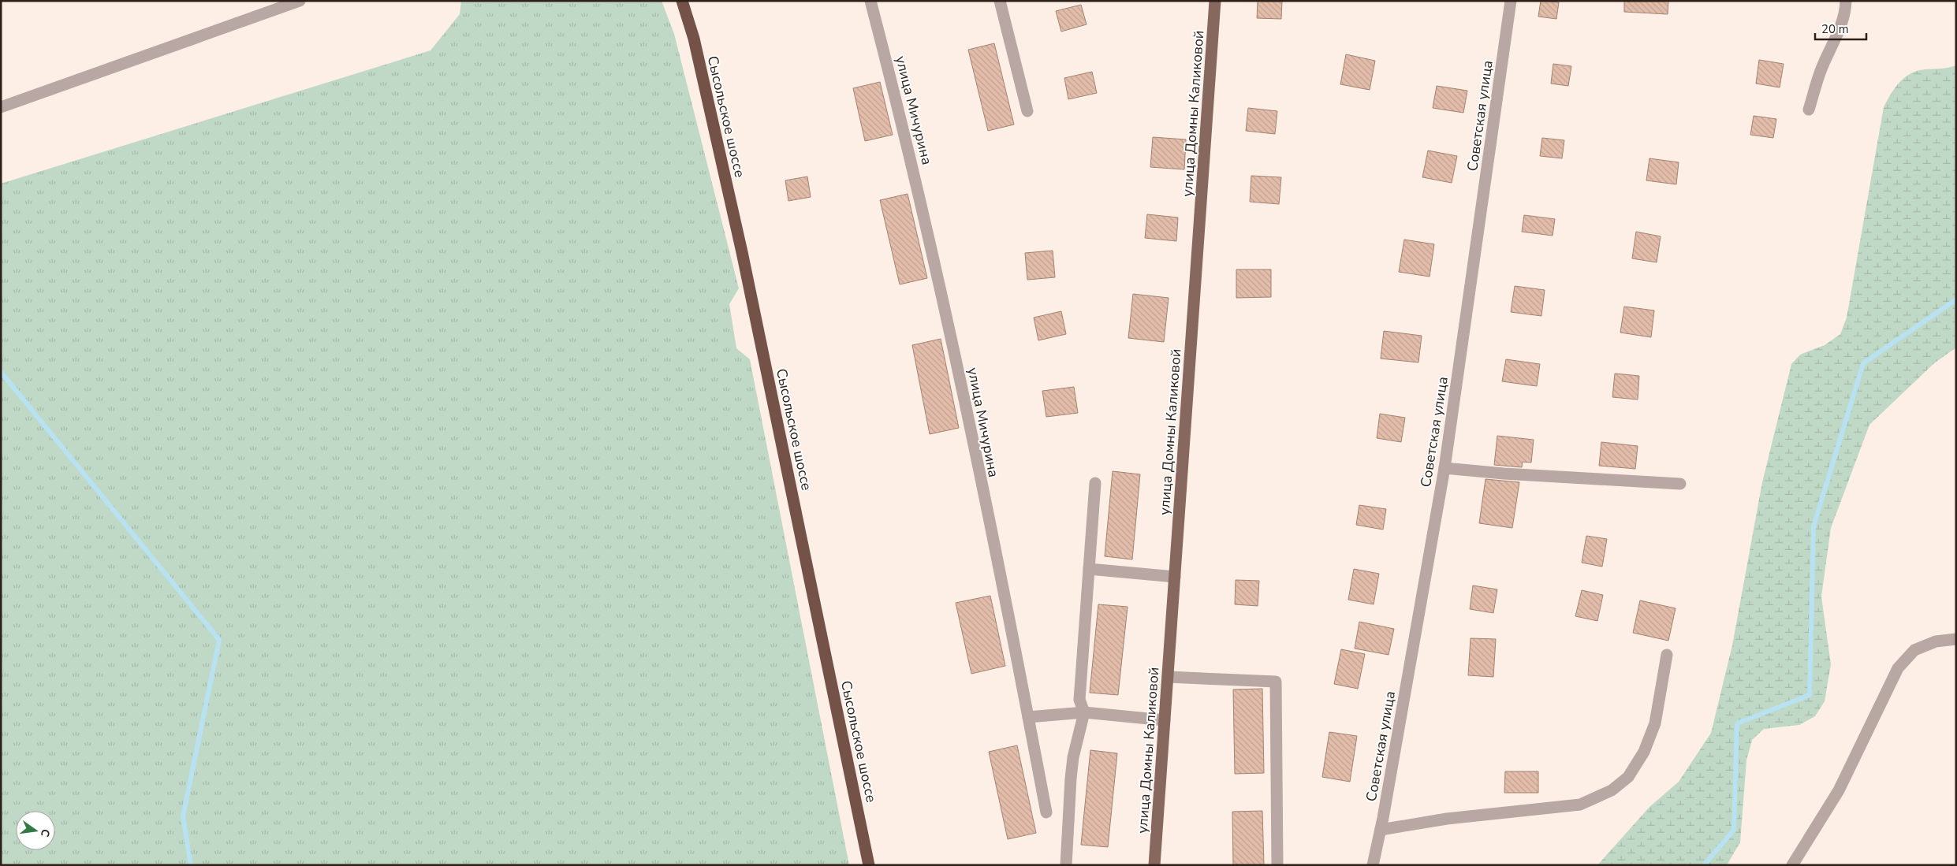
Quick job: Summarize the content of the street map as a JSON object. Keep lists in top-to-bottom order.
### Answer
{
  "streets": {
    "highway": ["Сысольское шоссе"],
    "main road": ["улица Домны Каликовой"],
    "street": ["улица Мичурина", "Советская улица"]
  },
  "scale_bar": "20 m",
  "north": "right"
}
